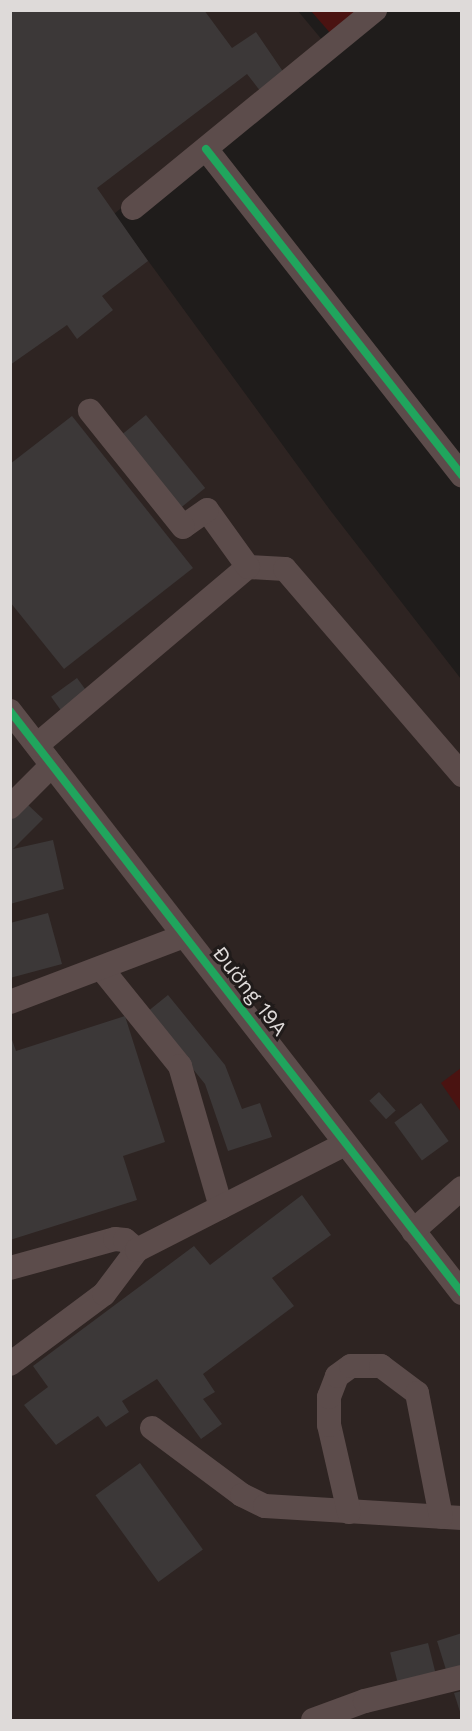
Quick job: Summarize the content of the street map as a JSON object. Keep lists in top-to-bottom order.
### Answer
{
  "streets": {
    "street": ["Đường 19A"]
  }
}
